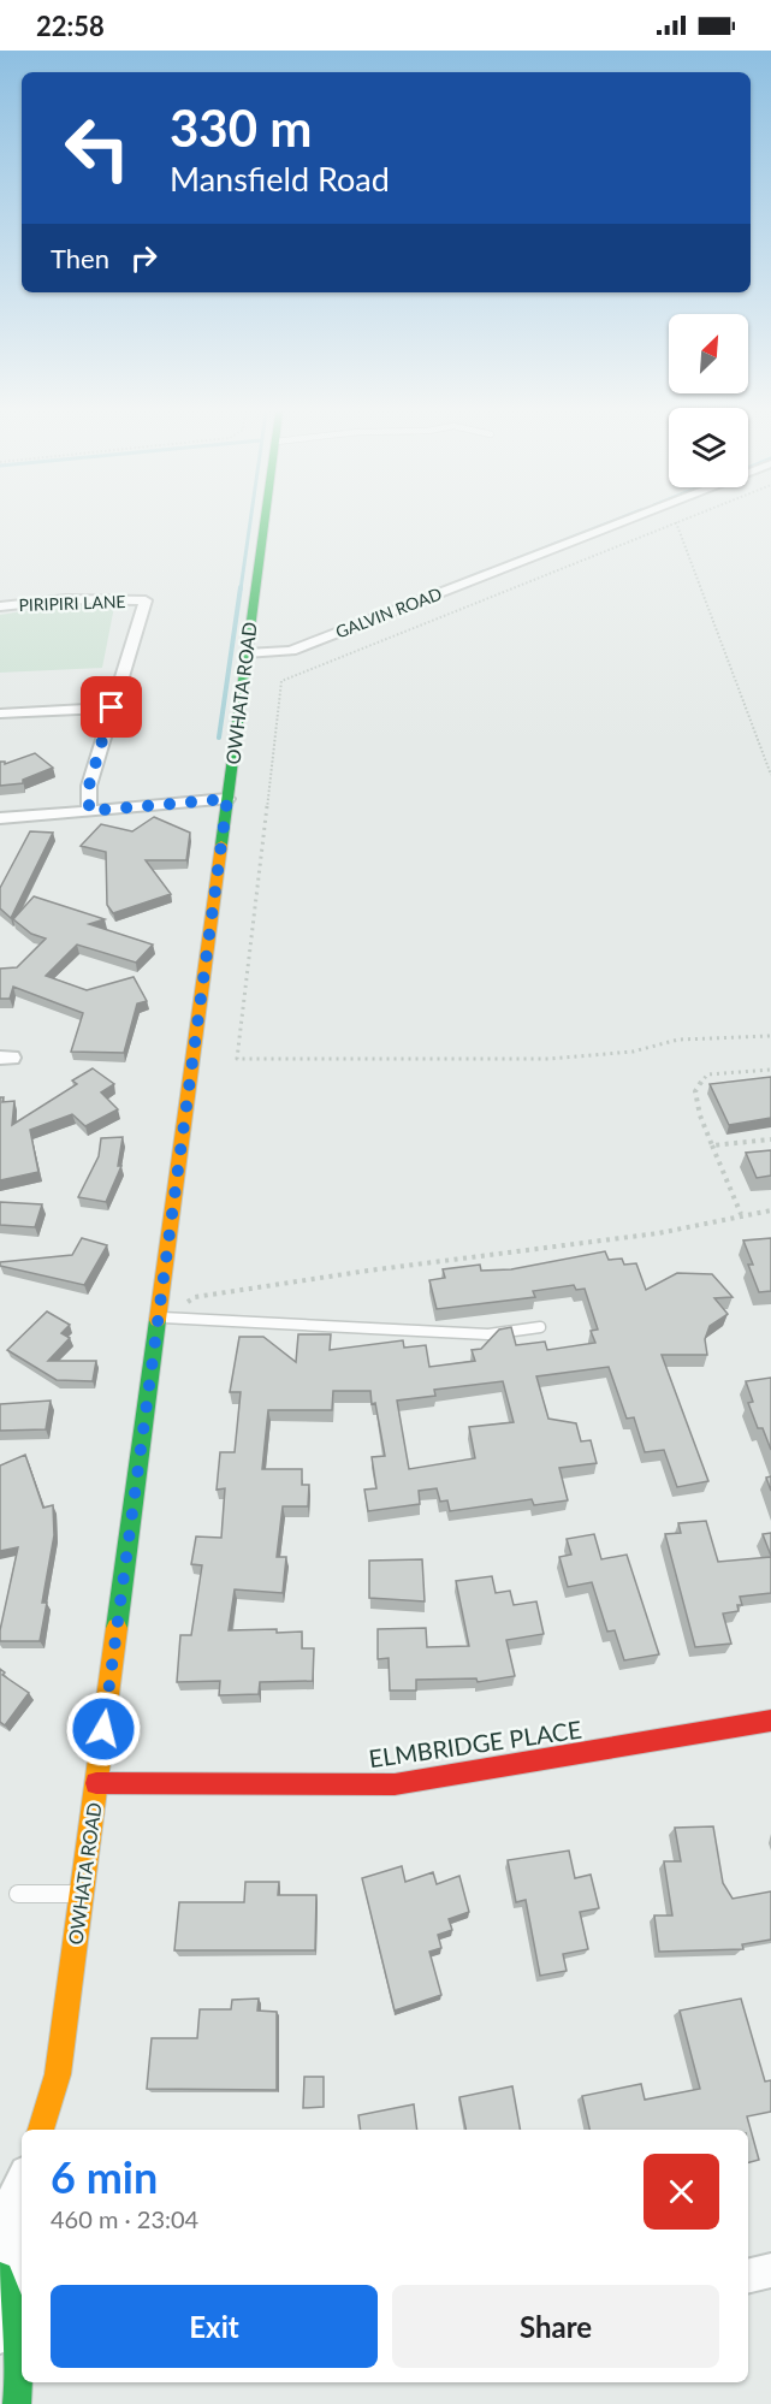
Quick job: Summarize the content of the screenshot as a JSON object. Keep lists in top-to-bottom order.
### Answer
{
  "streets": {
    "street": [
      "PIRIPIRI LANE",
      "GALVIN ROAD",
      "OWHATA ROAD",
      "ELMBRIDGE PLACE"
    ]
  },
  "crossings": [
    ["GALVIN ROAD", "OWHATA ROAD"],
    ["OWHATA ROAD", "ELMBRIDGE PLACE"]
  ],
  "north": "top right",
  "page": {
    "status": "22:58",
    "turn": ["330 m", "Mansfield Road"],
    "then": "Then",
    "heading": ["6 min", "460 m · 23:04"],
    "buttons": ["Exit", "Share"]
  }
}
